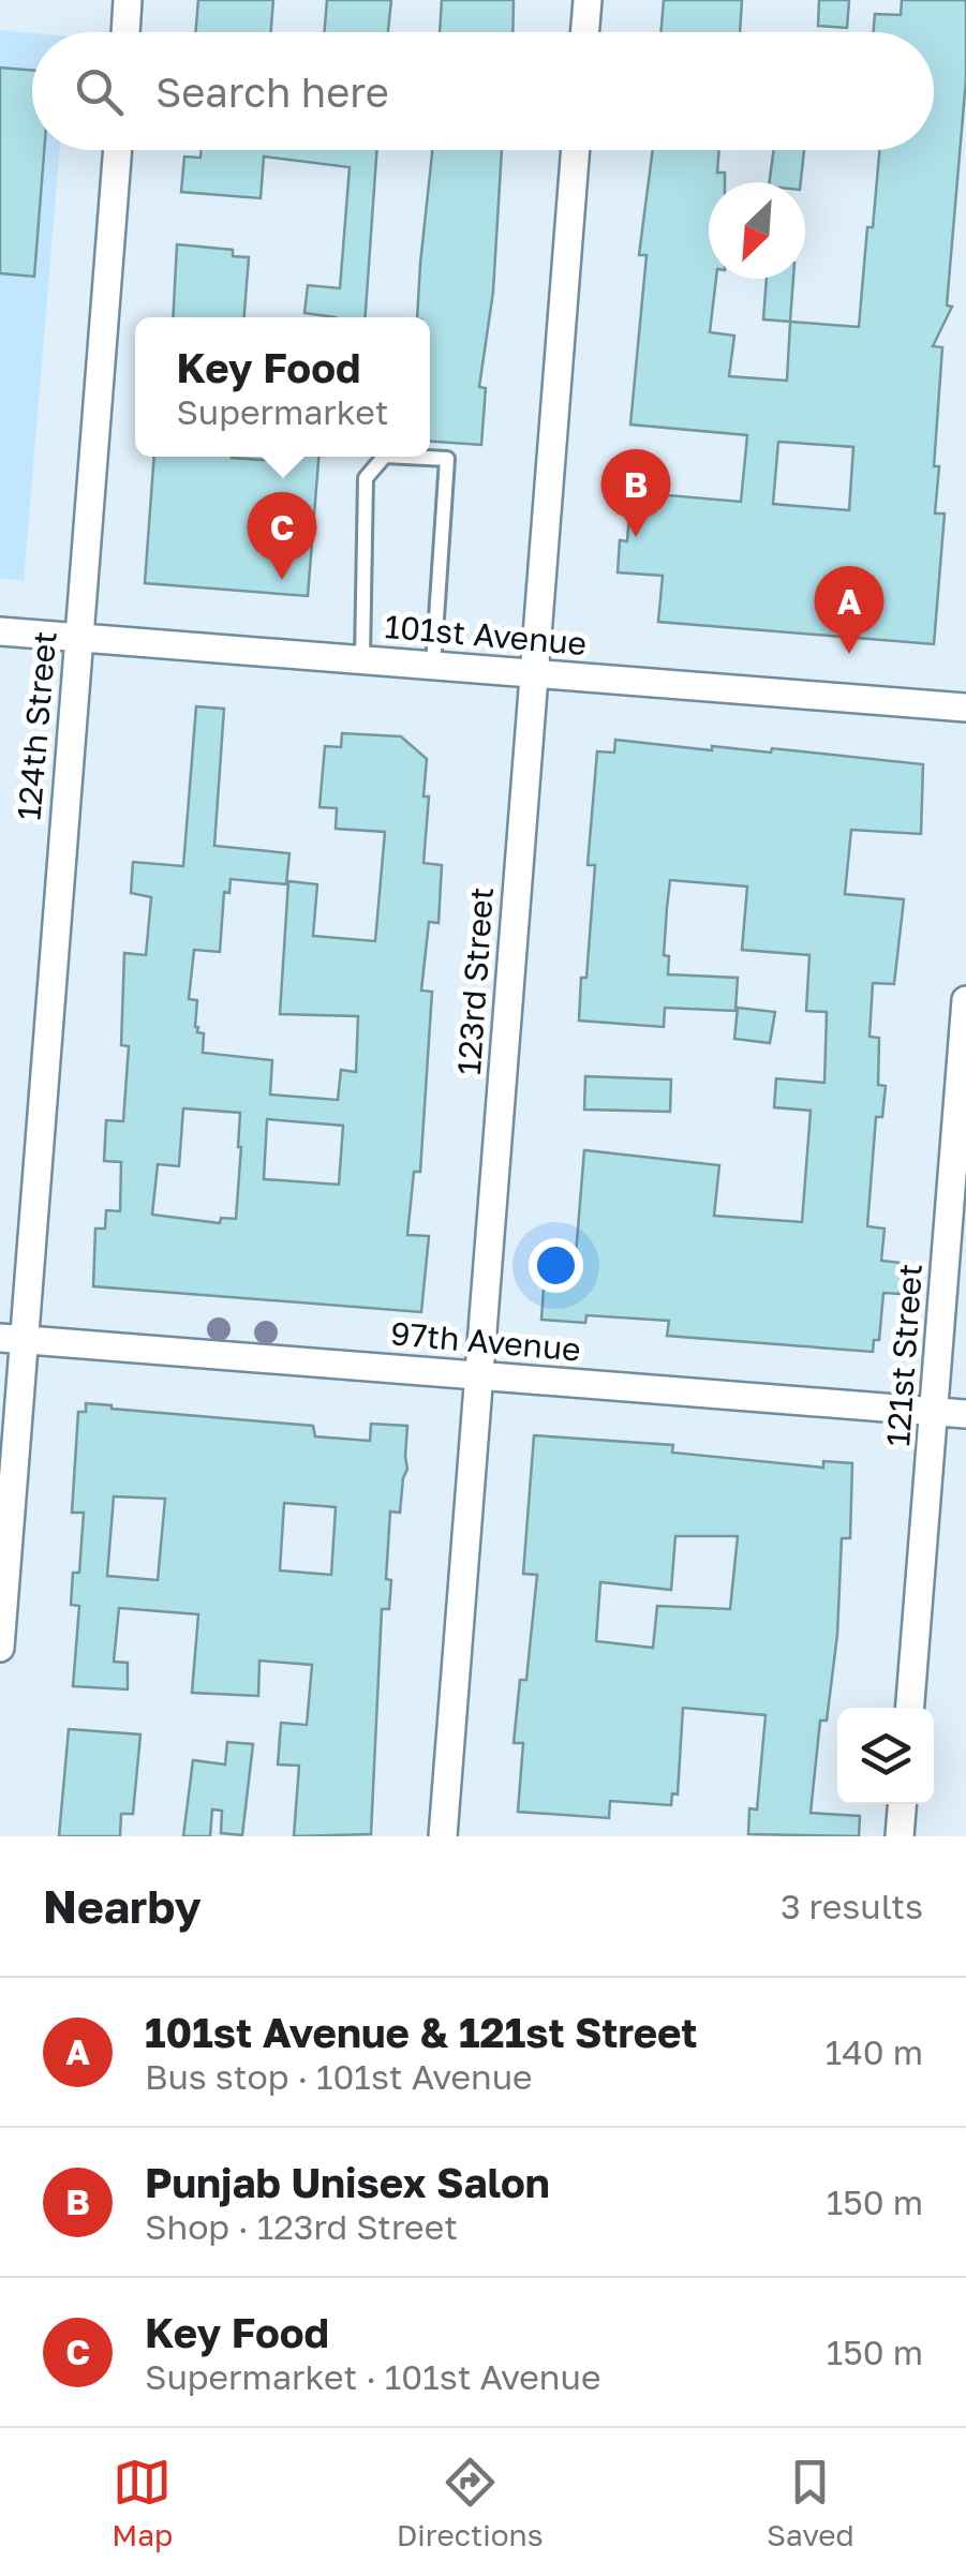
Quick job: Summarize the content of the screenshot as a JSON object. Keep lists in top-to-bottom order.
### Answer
{
  "streets": {
    "street": [
      "101st Avenue",
      "124th Street",
      "123rd Street",
      "97th Avenue",
      "121st Street"
    ]
  },
  "crossings": [
    ["101st Avenue", "124th Street"],
    ["101st Avenue", "123rd Street"],
    ["124th Street", "97th Avenue"],
    ["123rd Street", "97th Avenue"],
    ["97th Avenue", "121st Street"]
  ],
  "north": "bottom left",
  "page": {
    "search": "Search here",
    "popup": ["Key Food", "Supermarket"],
    "pins": ["B", "C", "A"],
    "heading": ["Nearby", "3 results"],
    "list": [
      {
        "mark": "A",
        "name": "101st Avenue & 121st Street",
        "note": "Bus stop · 101st Avenue",
        "value": "140 m"
      },
      {
        "mark": "B",
        "name": "Punjab Unisex Salon",
        "note": "Shop · 123rd Street",
        "value": "150 m"
      },
      {
        "mark": "C",
        "name": "Key Food",
        "note": "Supermarket · 101st Avenue",
        "value": "150 m"
      }
    ],
    "nav": ["Map", "Directions", "Saved"]
  }
}
